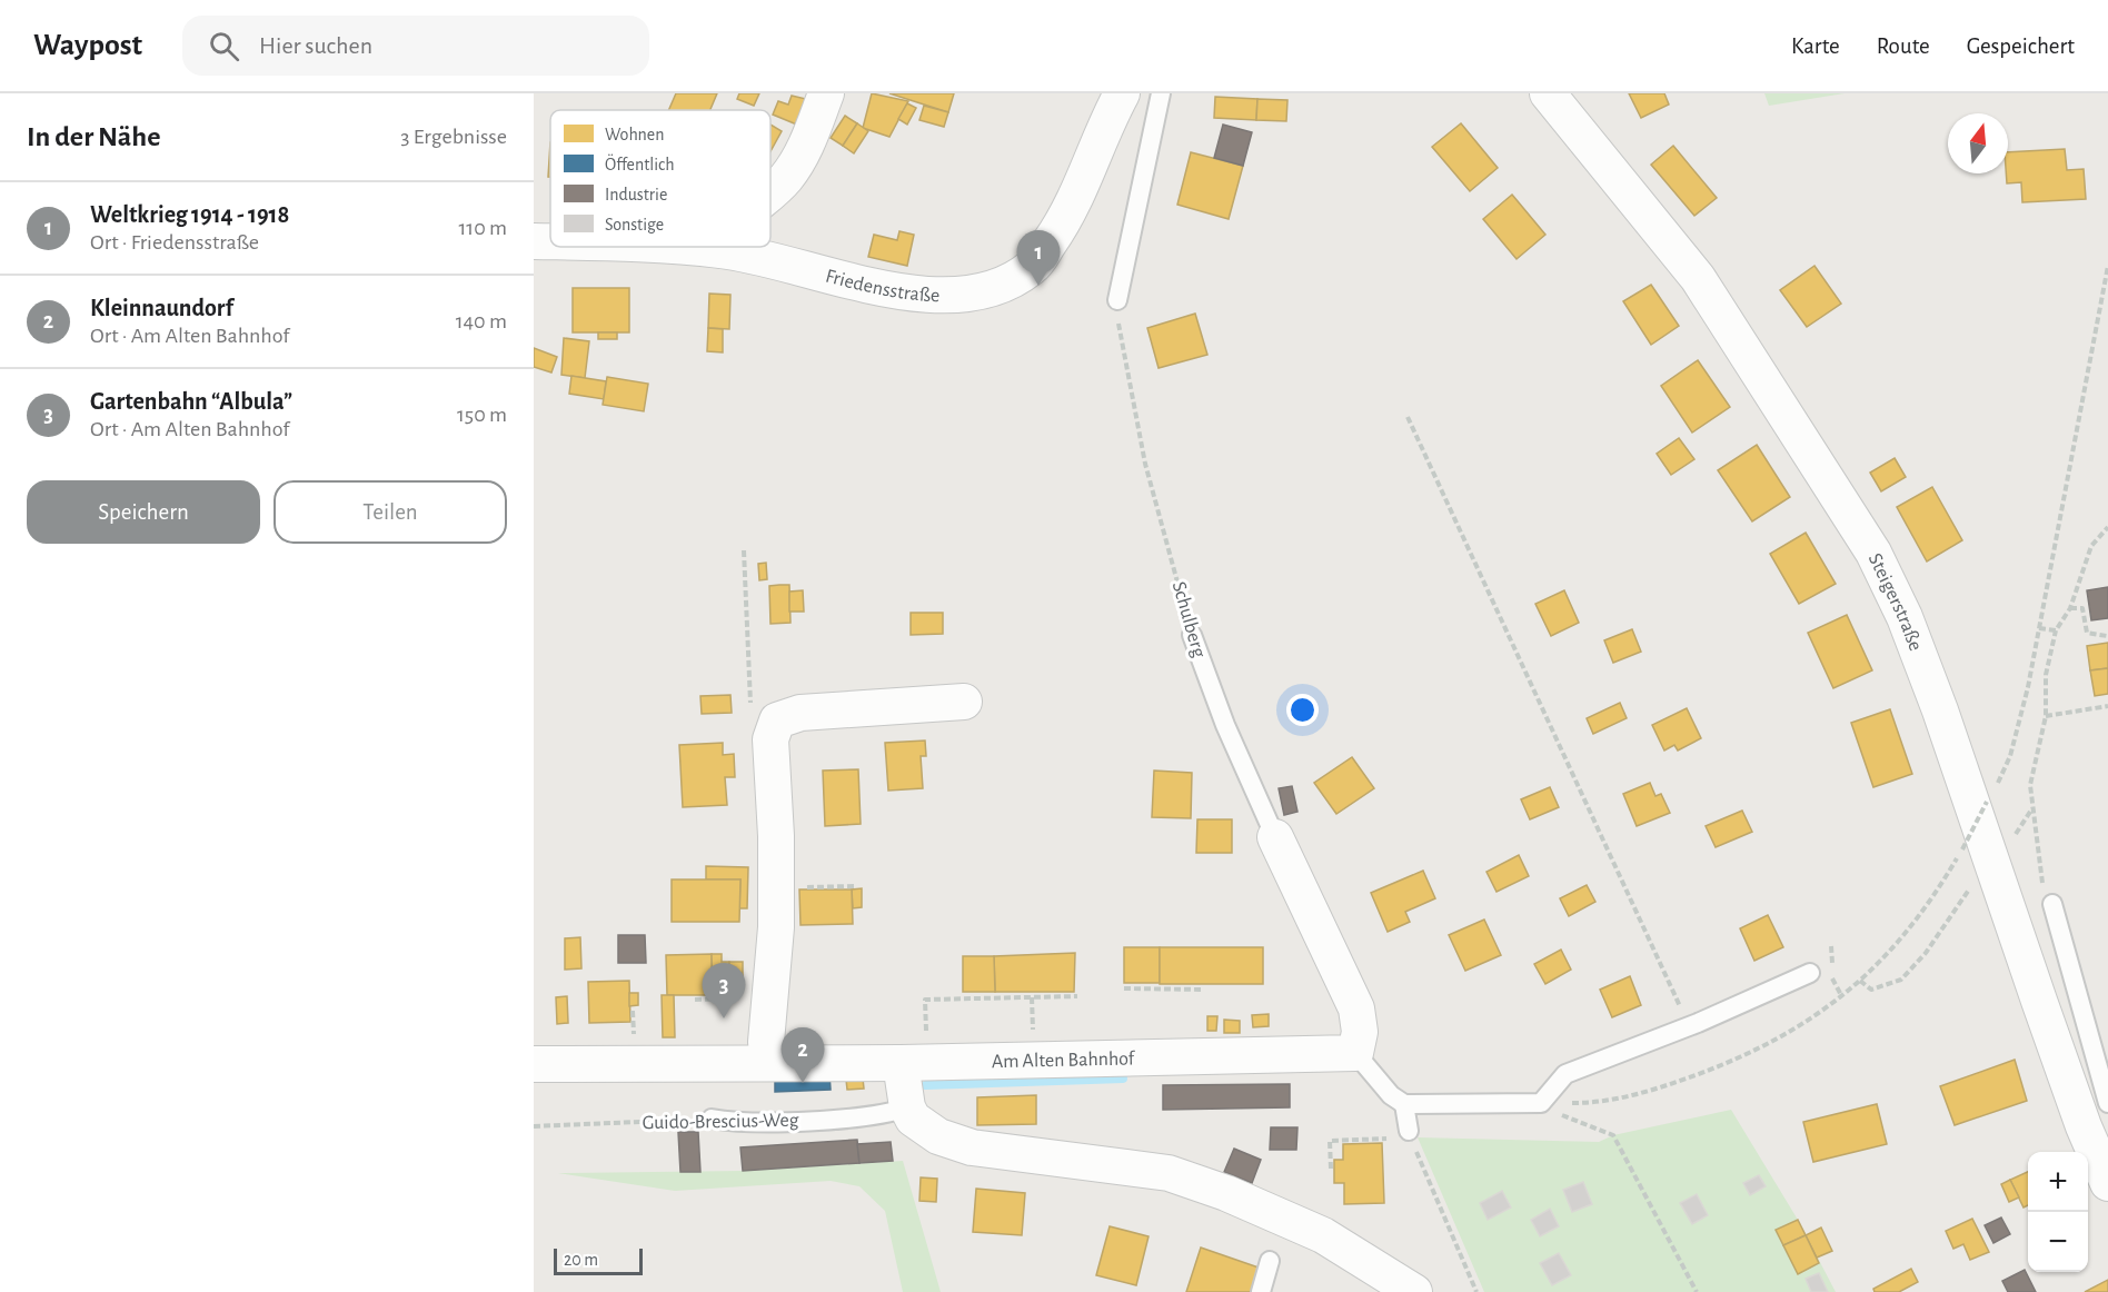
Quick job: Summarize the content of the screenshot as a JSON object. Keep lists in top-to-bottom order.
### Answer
{
  "streets": {
    "street": [
      "Friedensstraße",
      "Steigerstraße",
      "Schulberg",
      "Am Alten Bahnhof"
    ],
    "lane": ["Guido-Brescius-Weg"]
  },
  "crossings": [
    ["Schulberg", "Am Alten Bahnhof"]
  ],
  "legend": [
    "Wohnen",
    "Öffentlich",
    "Industrie",
    "Sonstige"
  ],
  "scale_bar": "20 m",
  "north": "top",
  "page": {
    "header": "Waypost",
    "search": "Hier suchen",
    "nav": ["Karte", "Route", "Gespeichert"],
    "heading": ["In der Nähe", "3 Ergebnisse"],
    "list": [
      {
        "mark": "1",
        "name": "Weltkrieg 1914 - 1918",
        "note": "Ort · Friedensstraße",
        "value": "110 m"
      },
      {
        "mark": "2",
        "name": "Kleinnaundorf",
        "note": "Ort · Am Alten Bahnhof",
        "value": "140 m"
      },
      {
        "mark": "3",
        "name": "Gartenbahn “Albula”",
        "note": "Ort · Am Alten Bahnhof",
        "value": "150 m"
      }
    ],
    "pins": ["1", "3", "2"],
    "buttons": ["Speichern", "Teilen"],
    "map_buttons": ["+", "−"],
    "scale": "20 m"
  }
}
